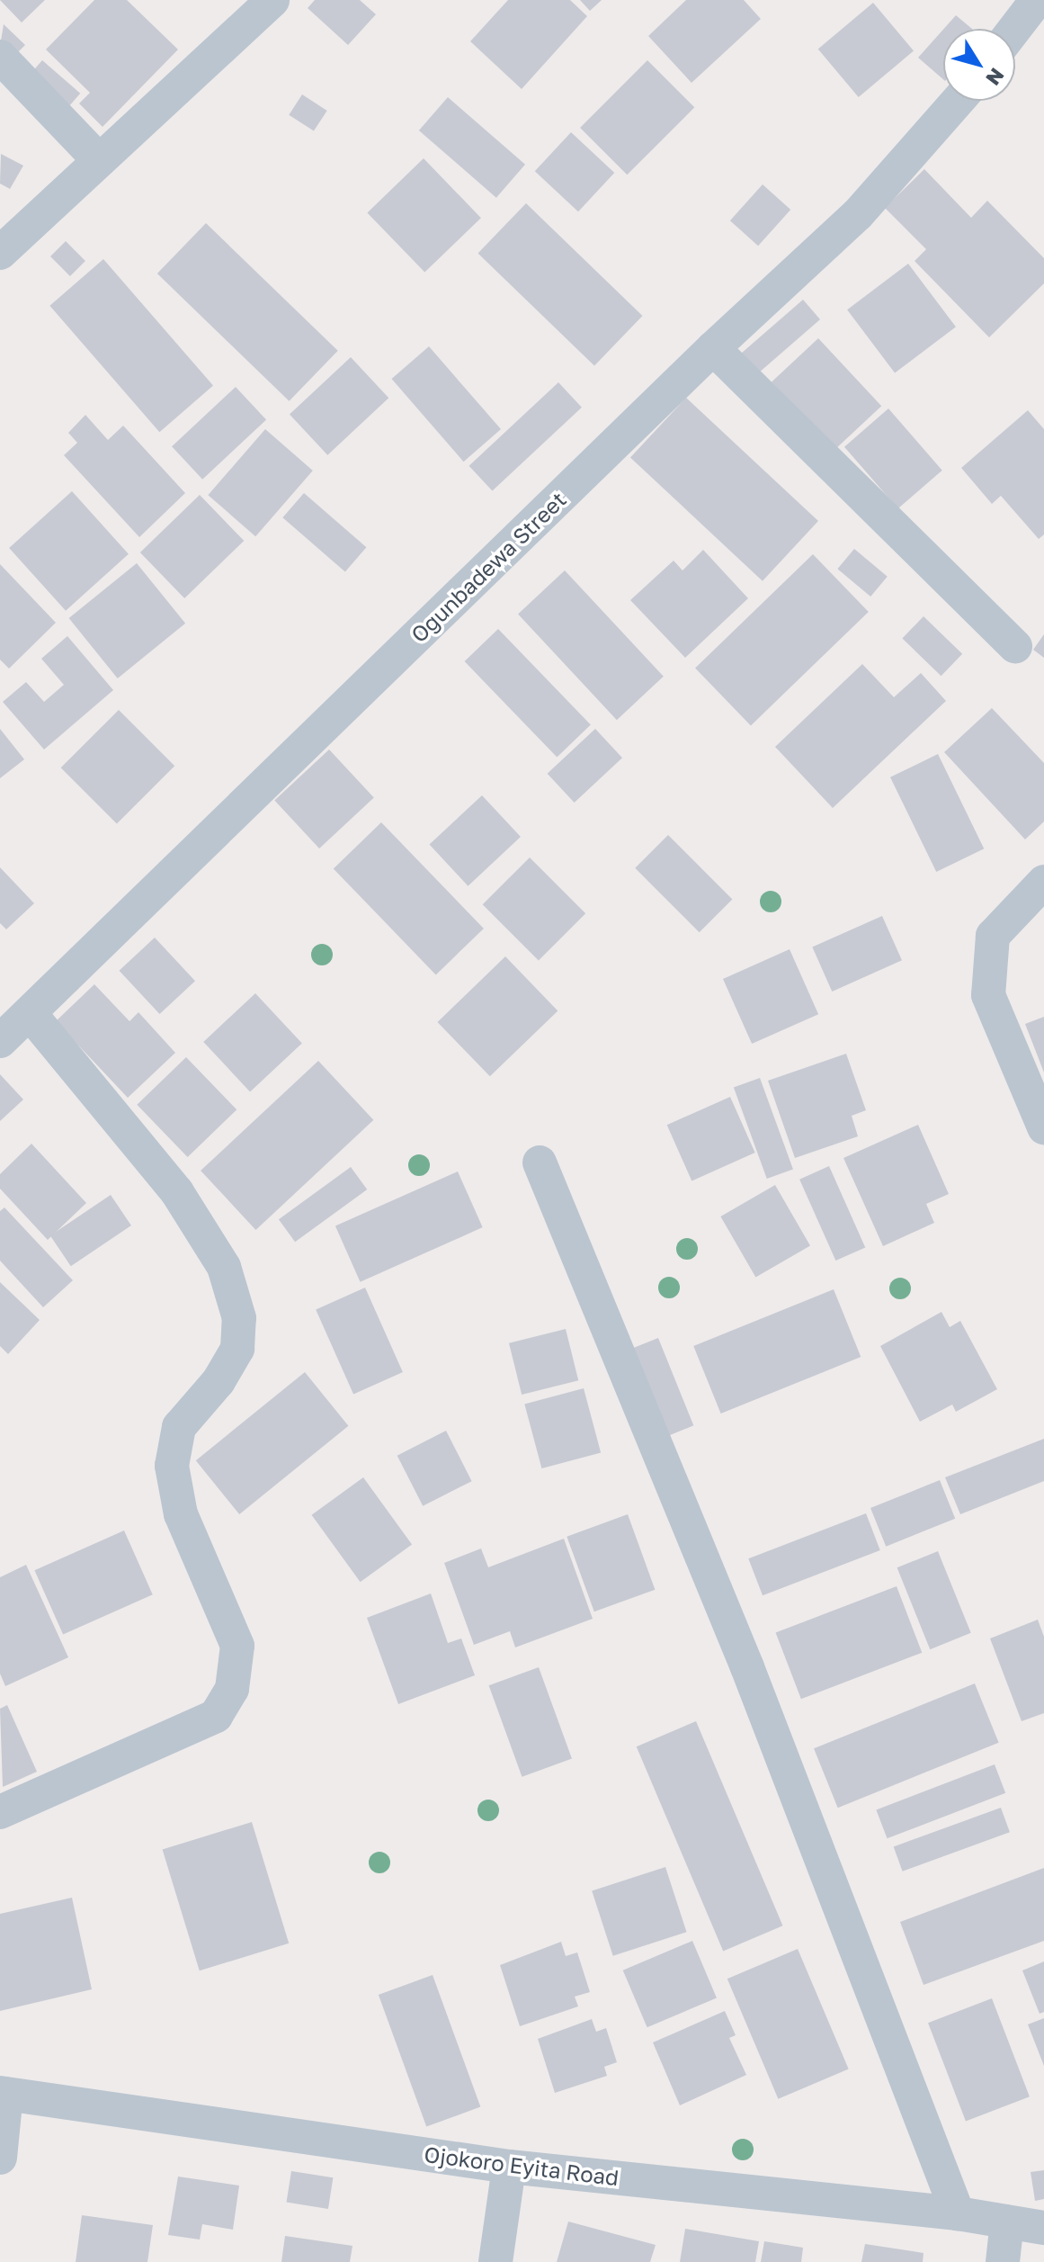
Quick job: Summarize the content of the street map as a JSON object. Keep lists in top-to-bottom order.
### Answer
{
  "streets": {
    "street": ["Ogunbadewa Street", "Ojokoro Eyita Road"]
  },
  "north": "bottom right"
}
